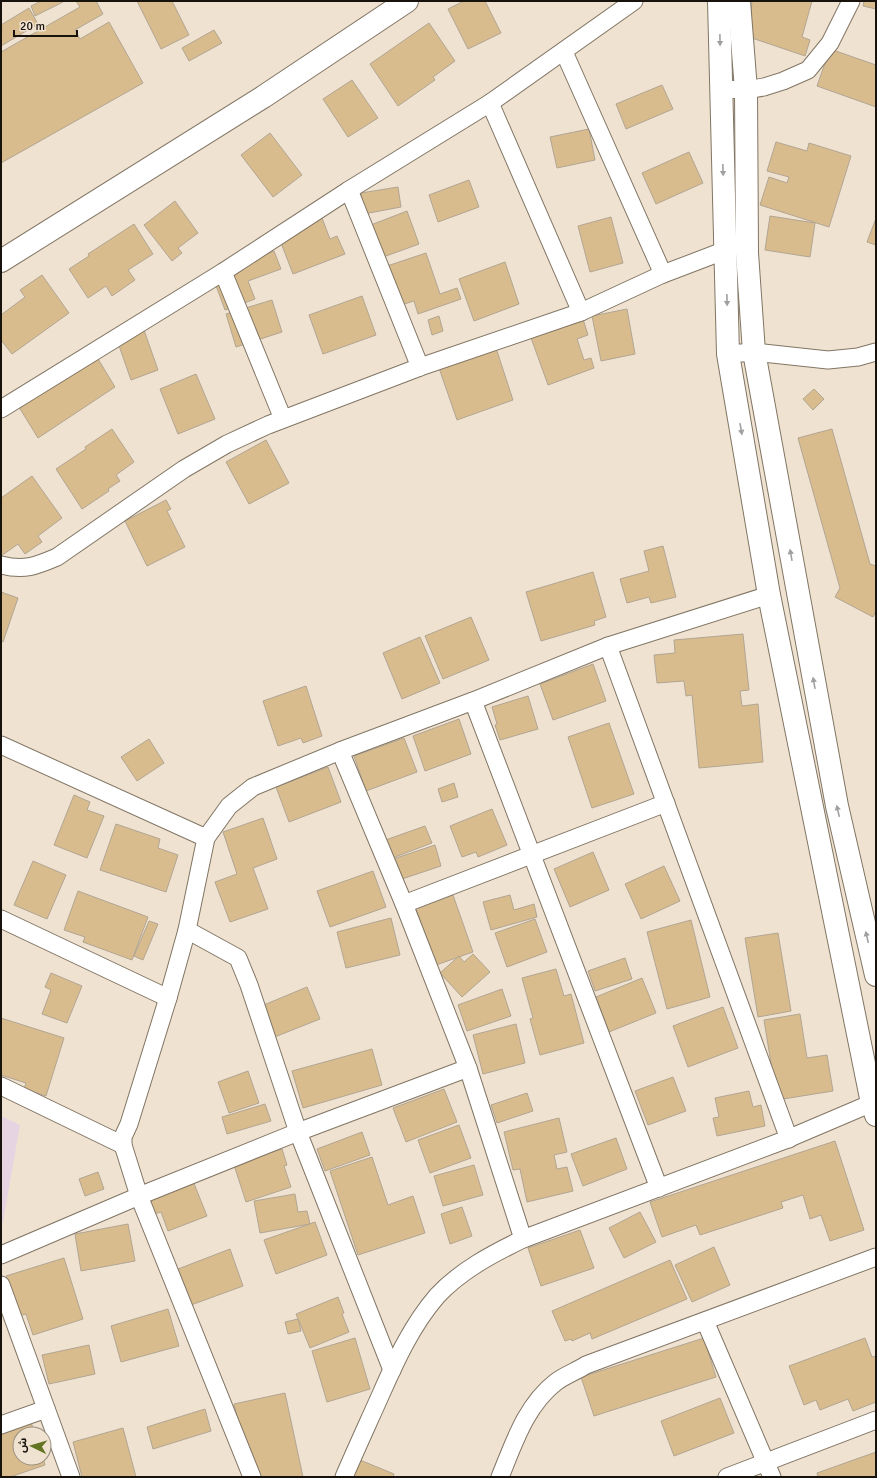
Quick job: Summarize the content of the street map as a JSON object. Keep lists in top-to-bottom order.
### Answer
{
  "scale_bar": "20 m",
  "north": "left"
}
